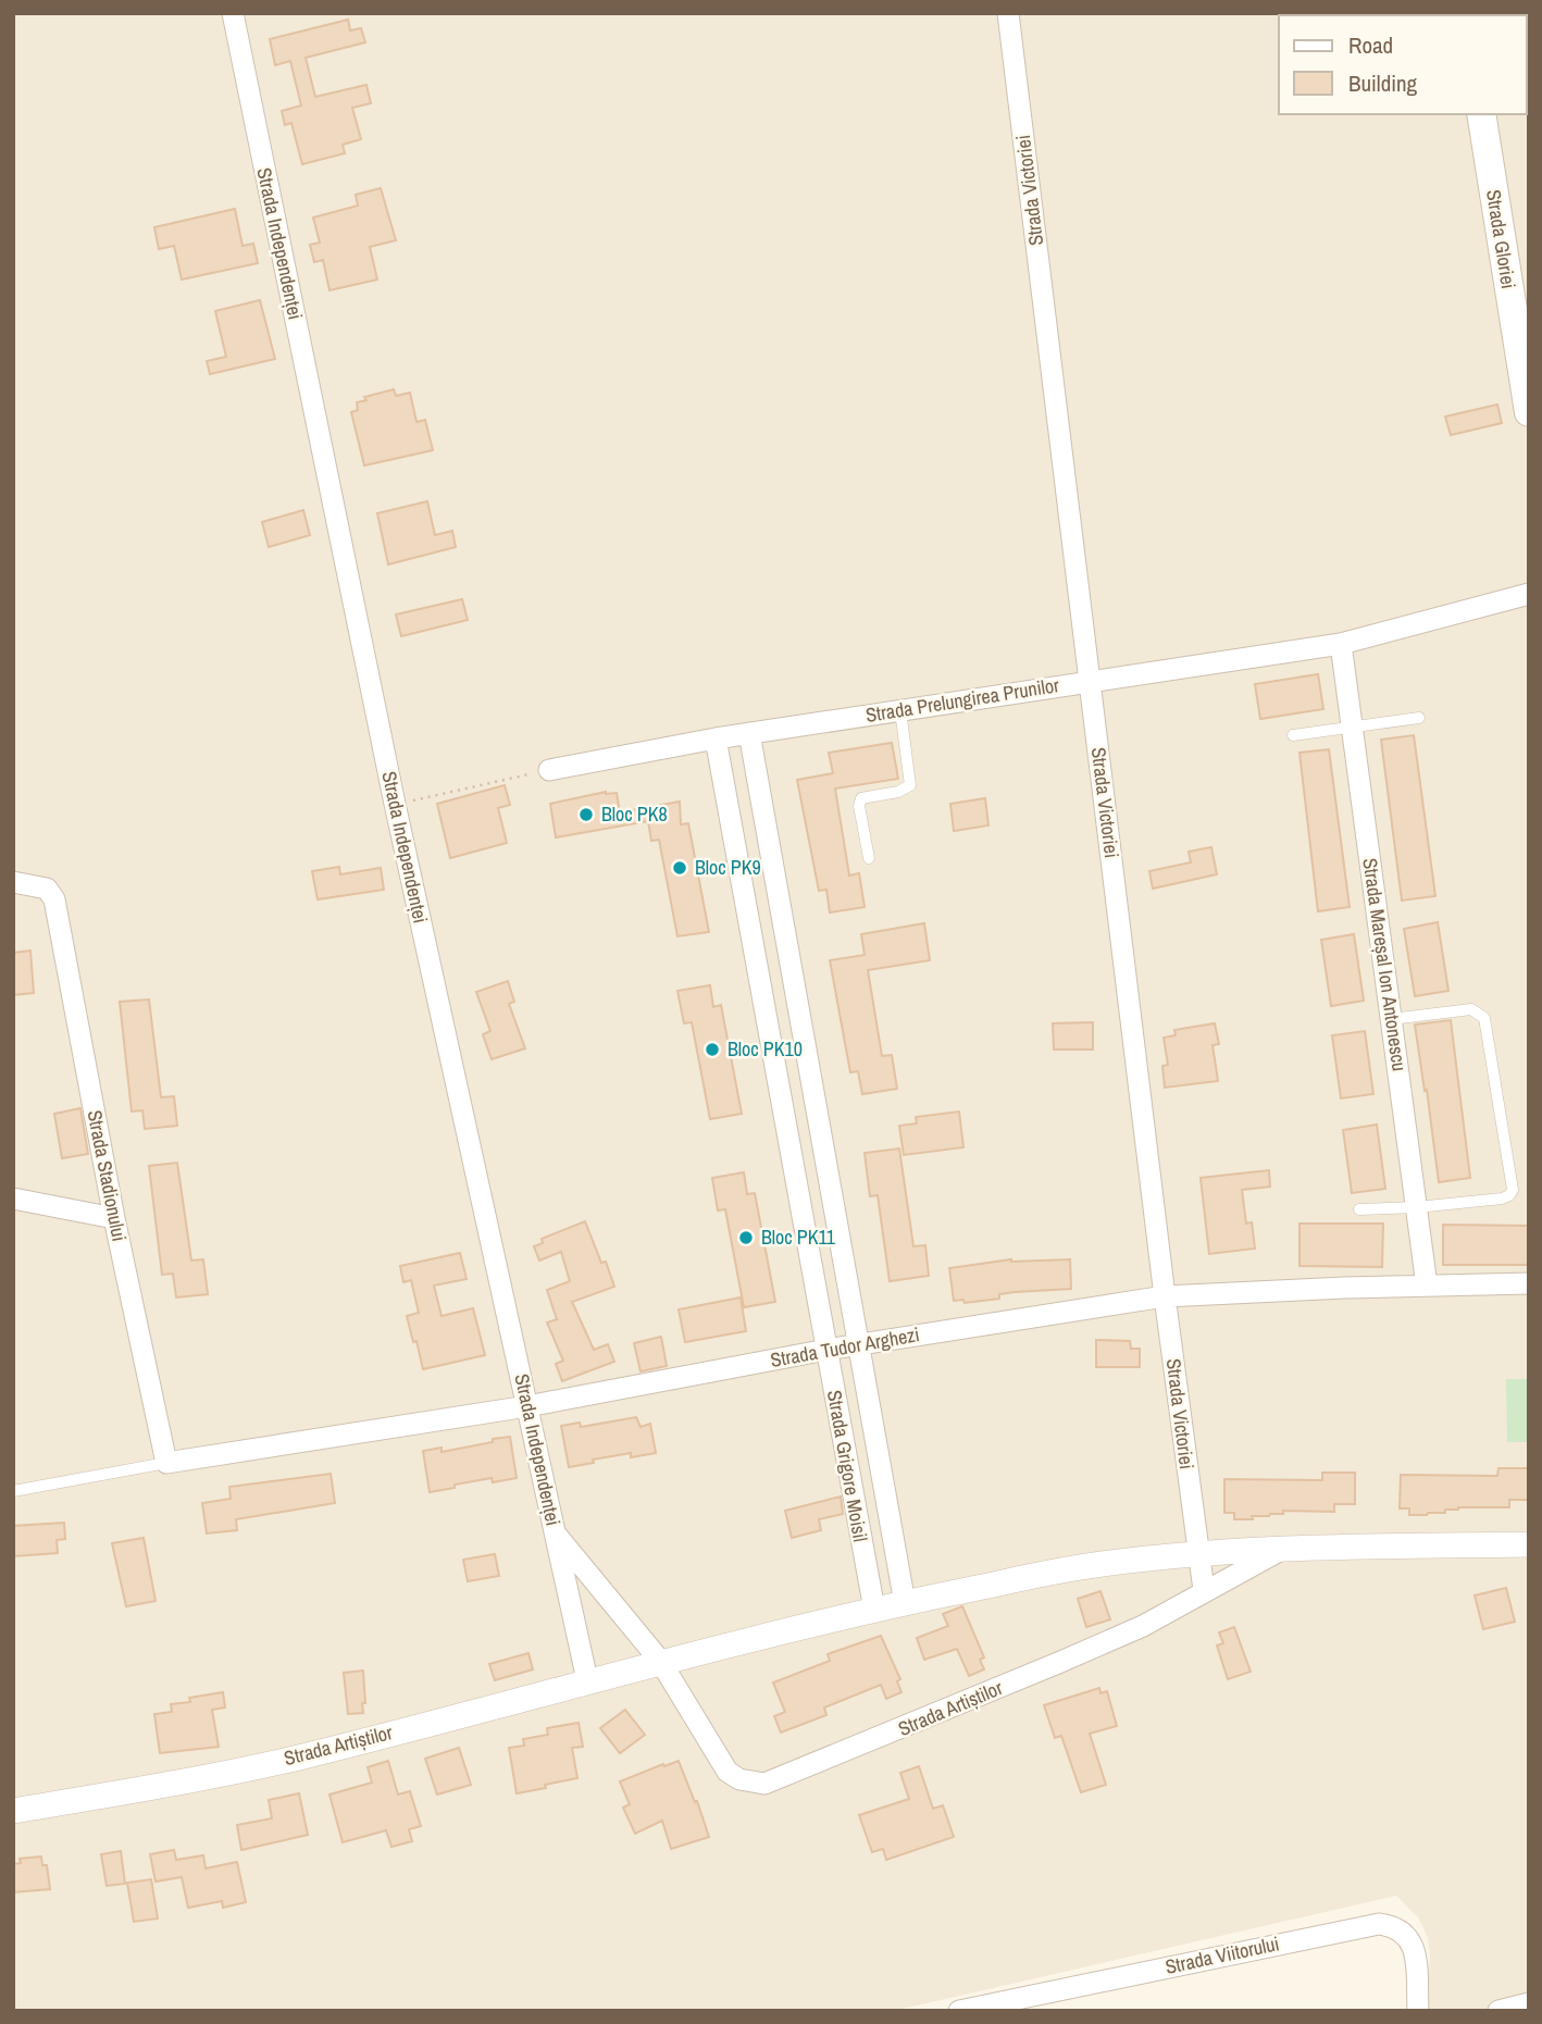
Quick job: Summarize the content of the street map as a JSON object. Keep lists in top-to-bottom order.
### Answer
{
  "streets": {
    "main road": ["Strada Gloriei"],
    "street": [
      "Strada Victoriei",
      "Strada Independenței",
      "Strada Prelungirea Prunilor",
      "Strada Mareșal Ion Antonescu",
      "Strada Stadionului",
      "Strada Tudor Arghezi",
      "Strada Grigore Moisil",
      "Strada Artiștilor",
      "Strada Viitorului"
    ]
  },
  "crossings": [
    ["Strada Victoriei", "Strada Prelungirea Prunilor"],
    ["Strada Victoriei", "Strada Tudor Arghezi"],
    ["Strada Victoriei", "Strada Artiștilor"],
    ["Strada Independenței", "Strada Tudor Arghezi"],
    ["Strada Independenței", "Strada Artiștilor"],
    ["Strada Prelungirea Prunilor", "Strada Mareșal Ion Antonescu"],
    ["Strada Prelungirea Prunilor", "Strada Grigore Moisil"],
    ["Strada Mareșal Ion Antonescu", "Strada Tudor Arghezi"],
    ["Strada Stadionului", "Strada Tudor Arghezi"],
    ["Strada Tudor Arghezi", "Strada Grigore Moisil"],
    ["Strada Grigore Moisil", "Strada Artiștilor"]
  ],
  "places": [
    "Bloc PK8",
    "Bloc PK9",
    "Bloc PK10",
    "Bloc PK11"
  ],
  "legend": ["Road", "Building"]
}
